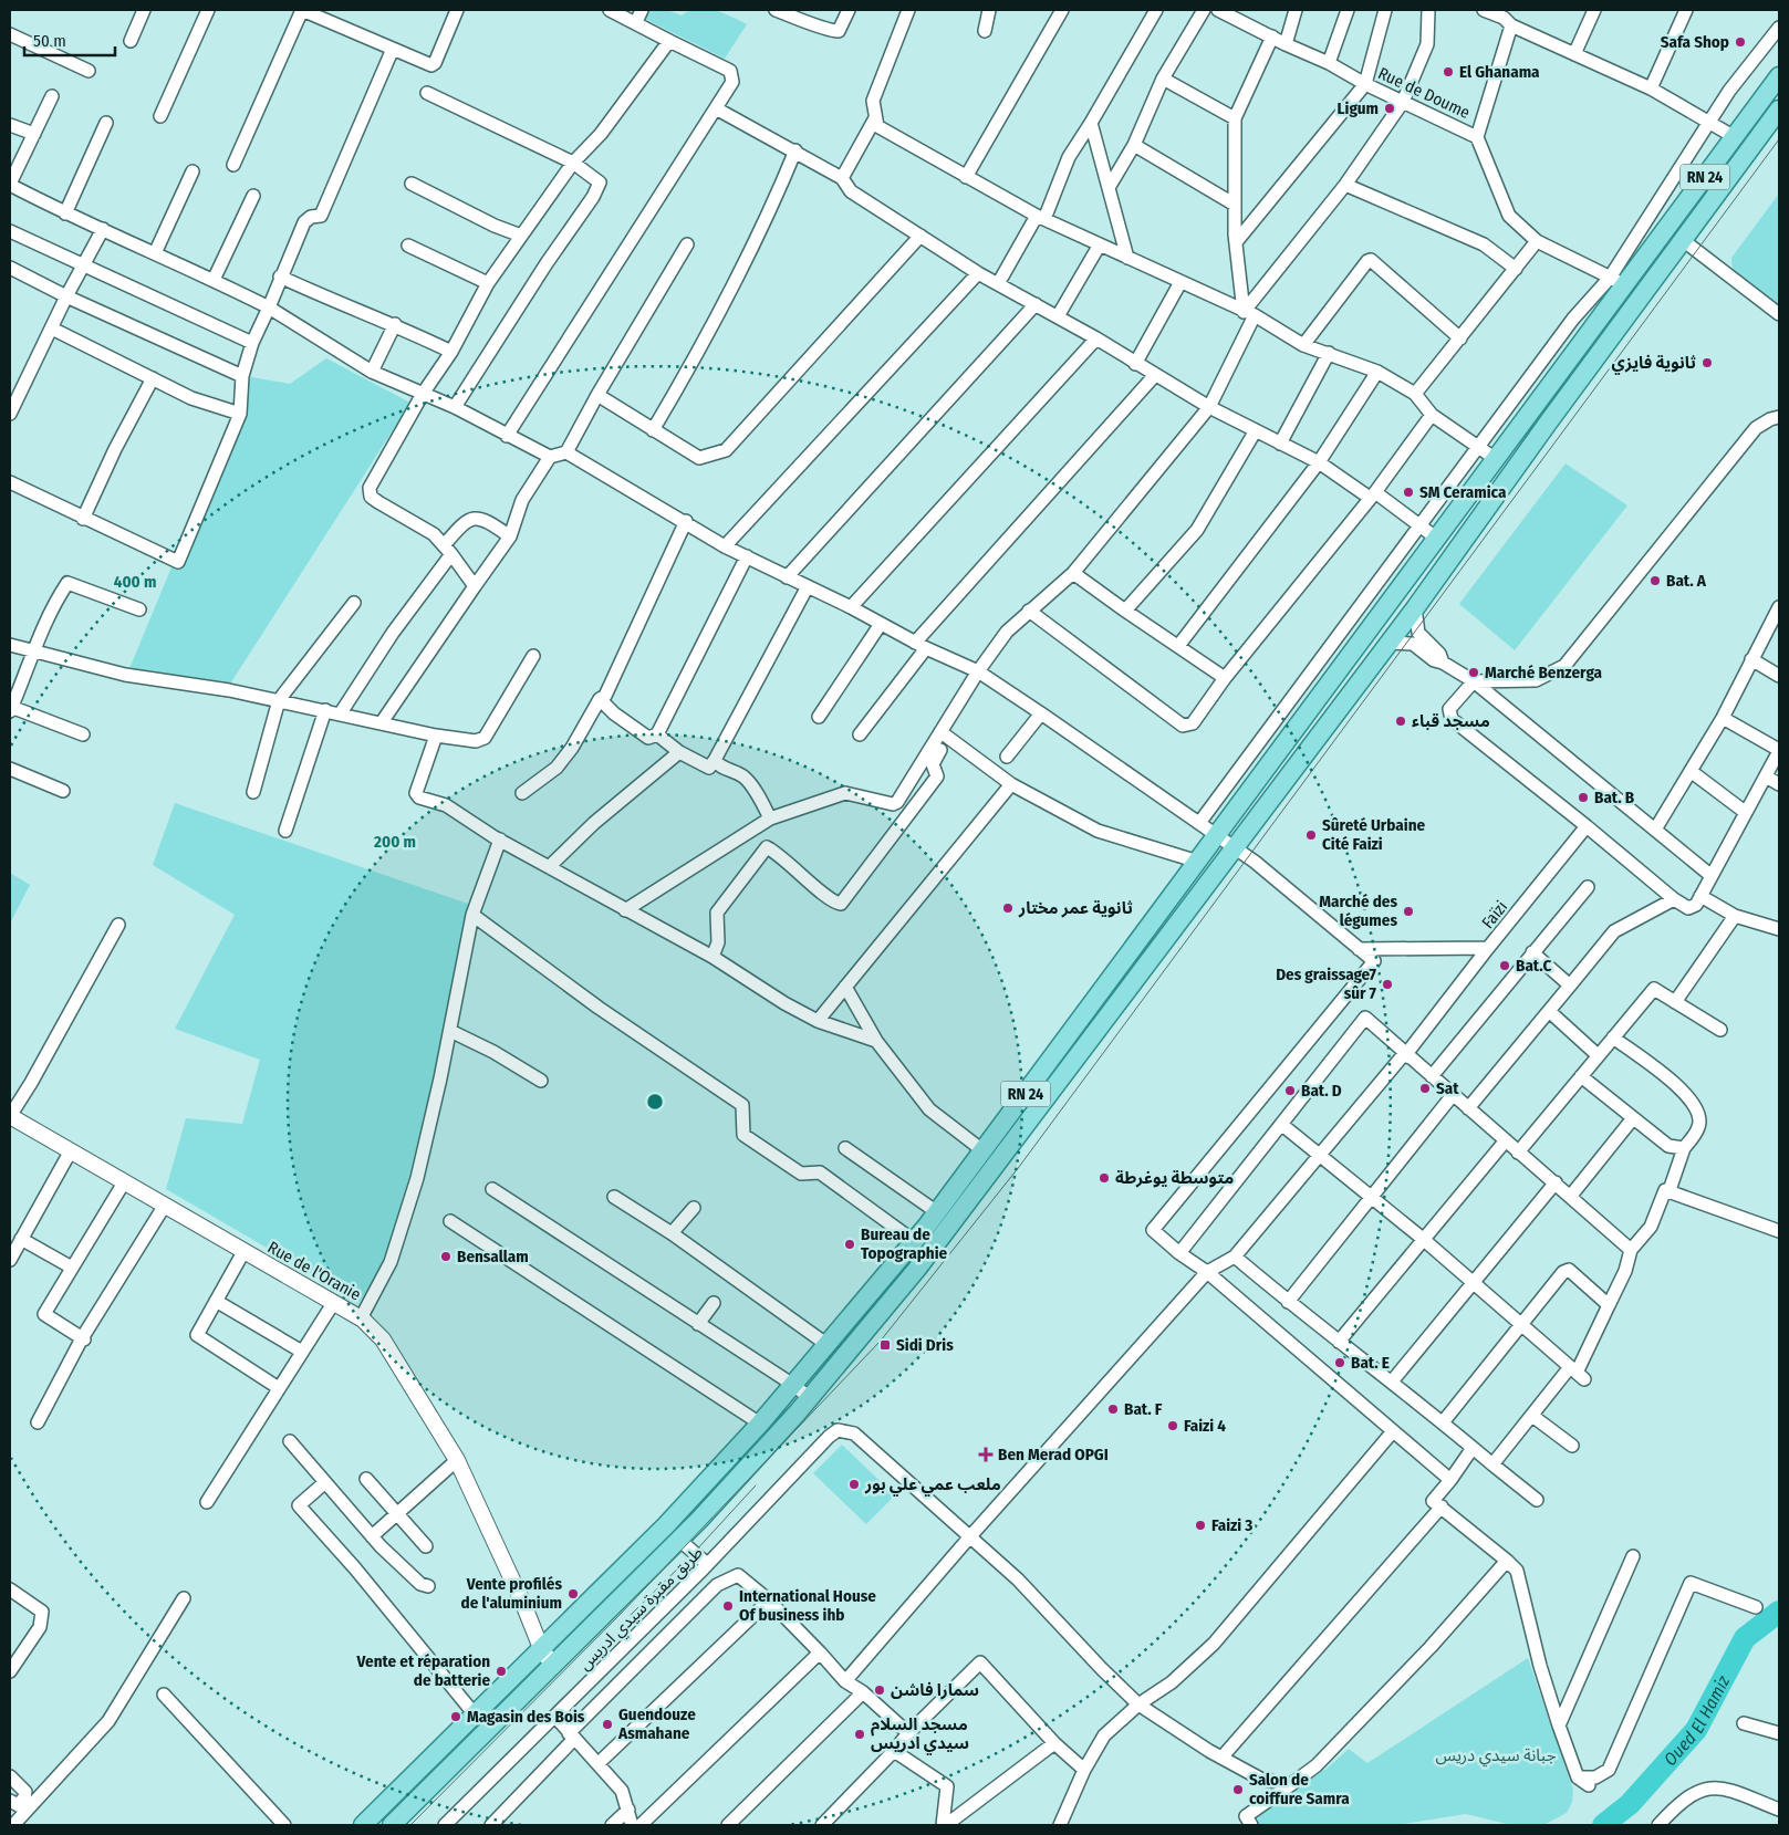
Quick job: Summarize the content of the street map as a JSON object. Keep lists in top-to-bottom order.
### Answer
{
  "streets": {
    "main road": ["RN 24"],
    "street": [
      "Rue de Doume",
      "Faïzi",
      "Rue de l'Oranie",
      "طريق مقبرة سيدي ادريس"
    ]
  },
  "crossings": [
    ["Rue de Doume", "RN 24"],
    ["RN 24", "Rue de l'Oranie"]
  ],
  "water": ["Oued El Hamiz"],
  "parks": ["جبانة سيدي دريس"],
  "places": {
    "other": [
      "Safa Shop",
      "El Ghanama",
      "Ligum",
      "ثانوية فايزي",
      "SM Ceramica",
      "Bat. A",
      "Marché Benzerga",
      "مسجد قباء",
      "Bat. B",
      "Sûreté Urbaine Cité Faizi",
      "ثانوية عمر مختار",
      "Marché des légumes",
      "Bat.C",
      "Des graissage7 sûr 7",
      "Sat",
      "Bat. D",
      "متوسطة يوغرطة",
      "Bureau de Topographie",
      "Bensallam",
      "Bat. E",
      "Bat. F",
      "Faizi 4",
      "ملعب عمي علي بور",
      "Faizi 3",
      "Vente profilés de l'aluminium",
      "International House Of business ihb",
      "Vente et réparation de batterie",
      "سمارا فاشن",
      "Magasin des Bois",
      "Guendouze Asmahane",
      "مسجد السلام سيدي ادريس",
      "Salon de coiffure Samra"
    ],
    "transit": ["Sidi Dris"],
    "health": ["Ben Merad OPGI"]
  },
  "scale_bar": "50 m",
  "rings": ["400 m", "200 m"]
}
